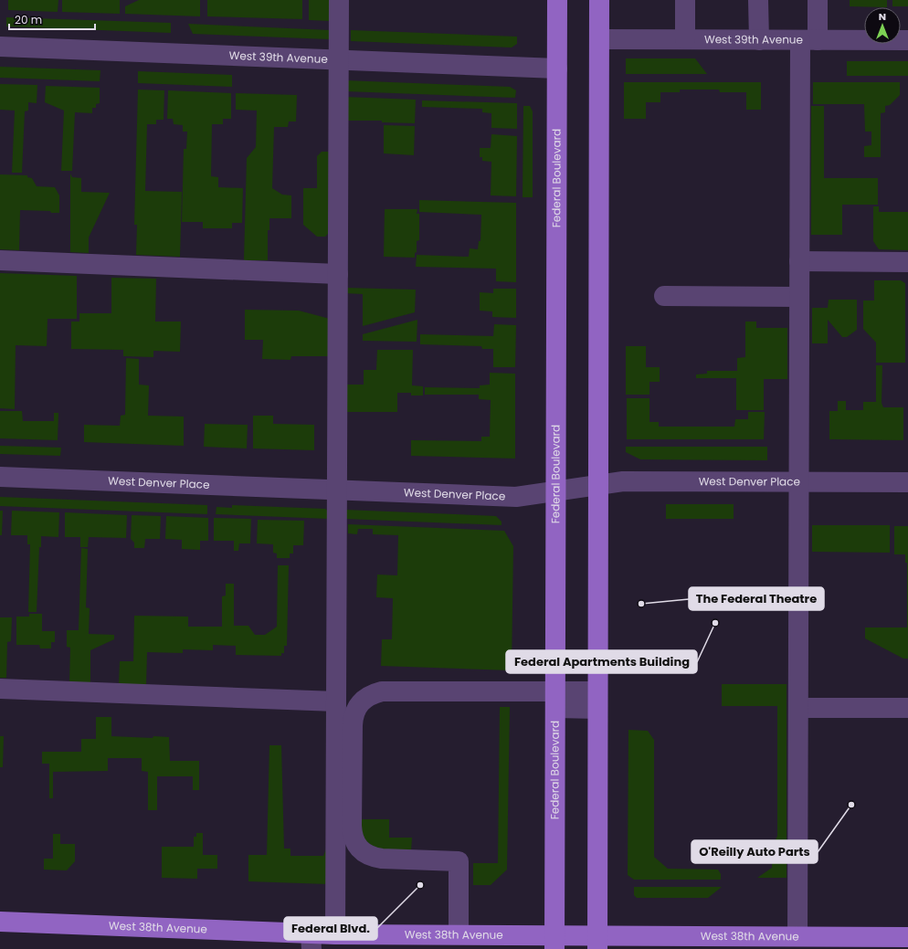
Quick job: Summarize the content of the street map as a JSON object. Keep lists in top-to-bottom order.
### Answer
{
  "streets": {
    "main road": ["Federal Boulevard", "West 38th Avenue"],
    "street": ["West 39th Avenue", "West Denver Place"]
  },
  "crossings": [
    ["West 39th Avenue", "Federal Boulevard"],
    ["Federal Boulevard", "West Denver Place"],
    ["Federal Boulevard", "West 38th Avenue"]
  ],
  "places": [
    "The Federal Theatre",
    "Federal Apartments Building",
    "O'Reilly Auto Parts",
    "Federal Blvd."
  ],
  "scale_bar": "20 m",
  "north": "top"
}
